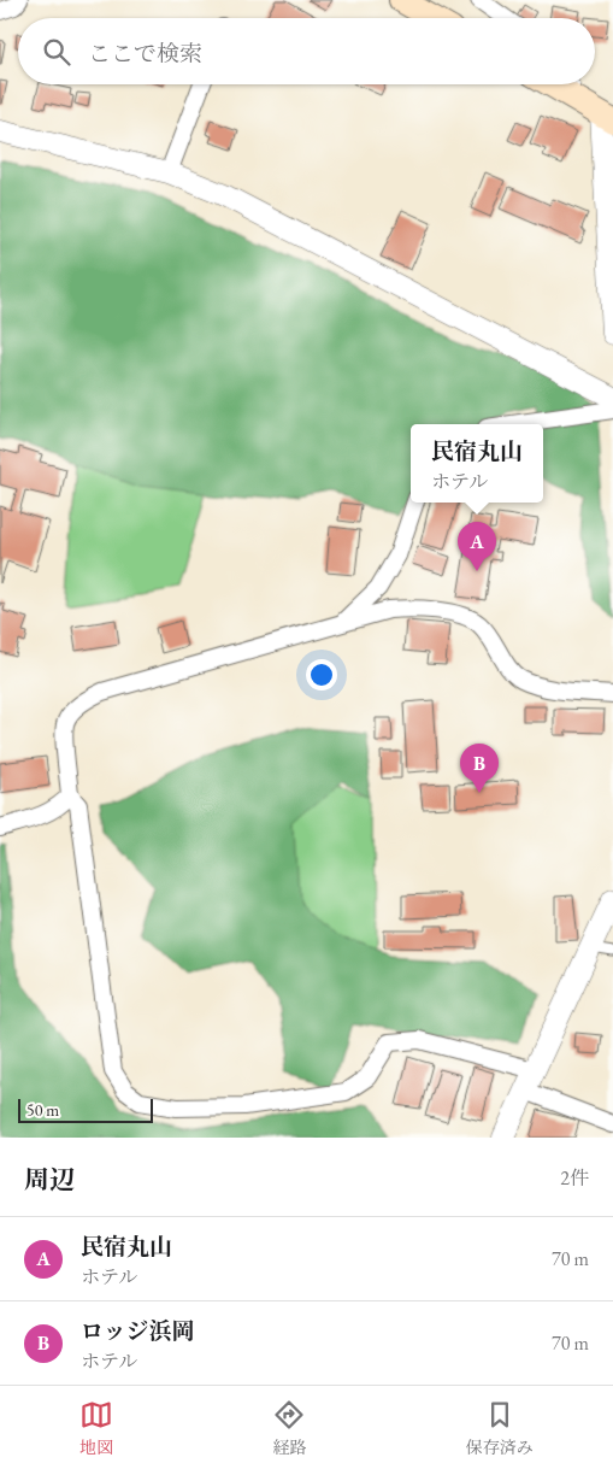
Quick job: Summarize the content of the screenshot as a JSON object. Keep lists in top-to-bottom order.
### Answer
{
  "scale_bar": "50 m",
  "page": {
    "search": "ここで検索",
    "popup": ["民宿丸山", "ホテル"],
    "pins": ["A", "B"],
    "scale": "50 m",
    "heading": ["周辺", "2件"],
    "list": [
      {
        "mark": "A",
        "name": "民宿丸山",
        "note": "ホテル",
        "value": "70 m"
      },
      {
        "mark": "B",
        "name": "ロッジ浜岡",
        "note": "ホテル",
        "value": "70 m"
      }
    ],
    "nav": ["地図", "経路", "保存済み"]
  }
}
